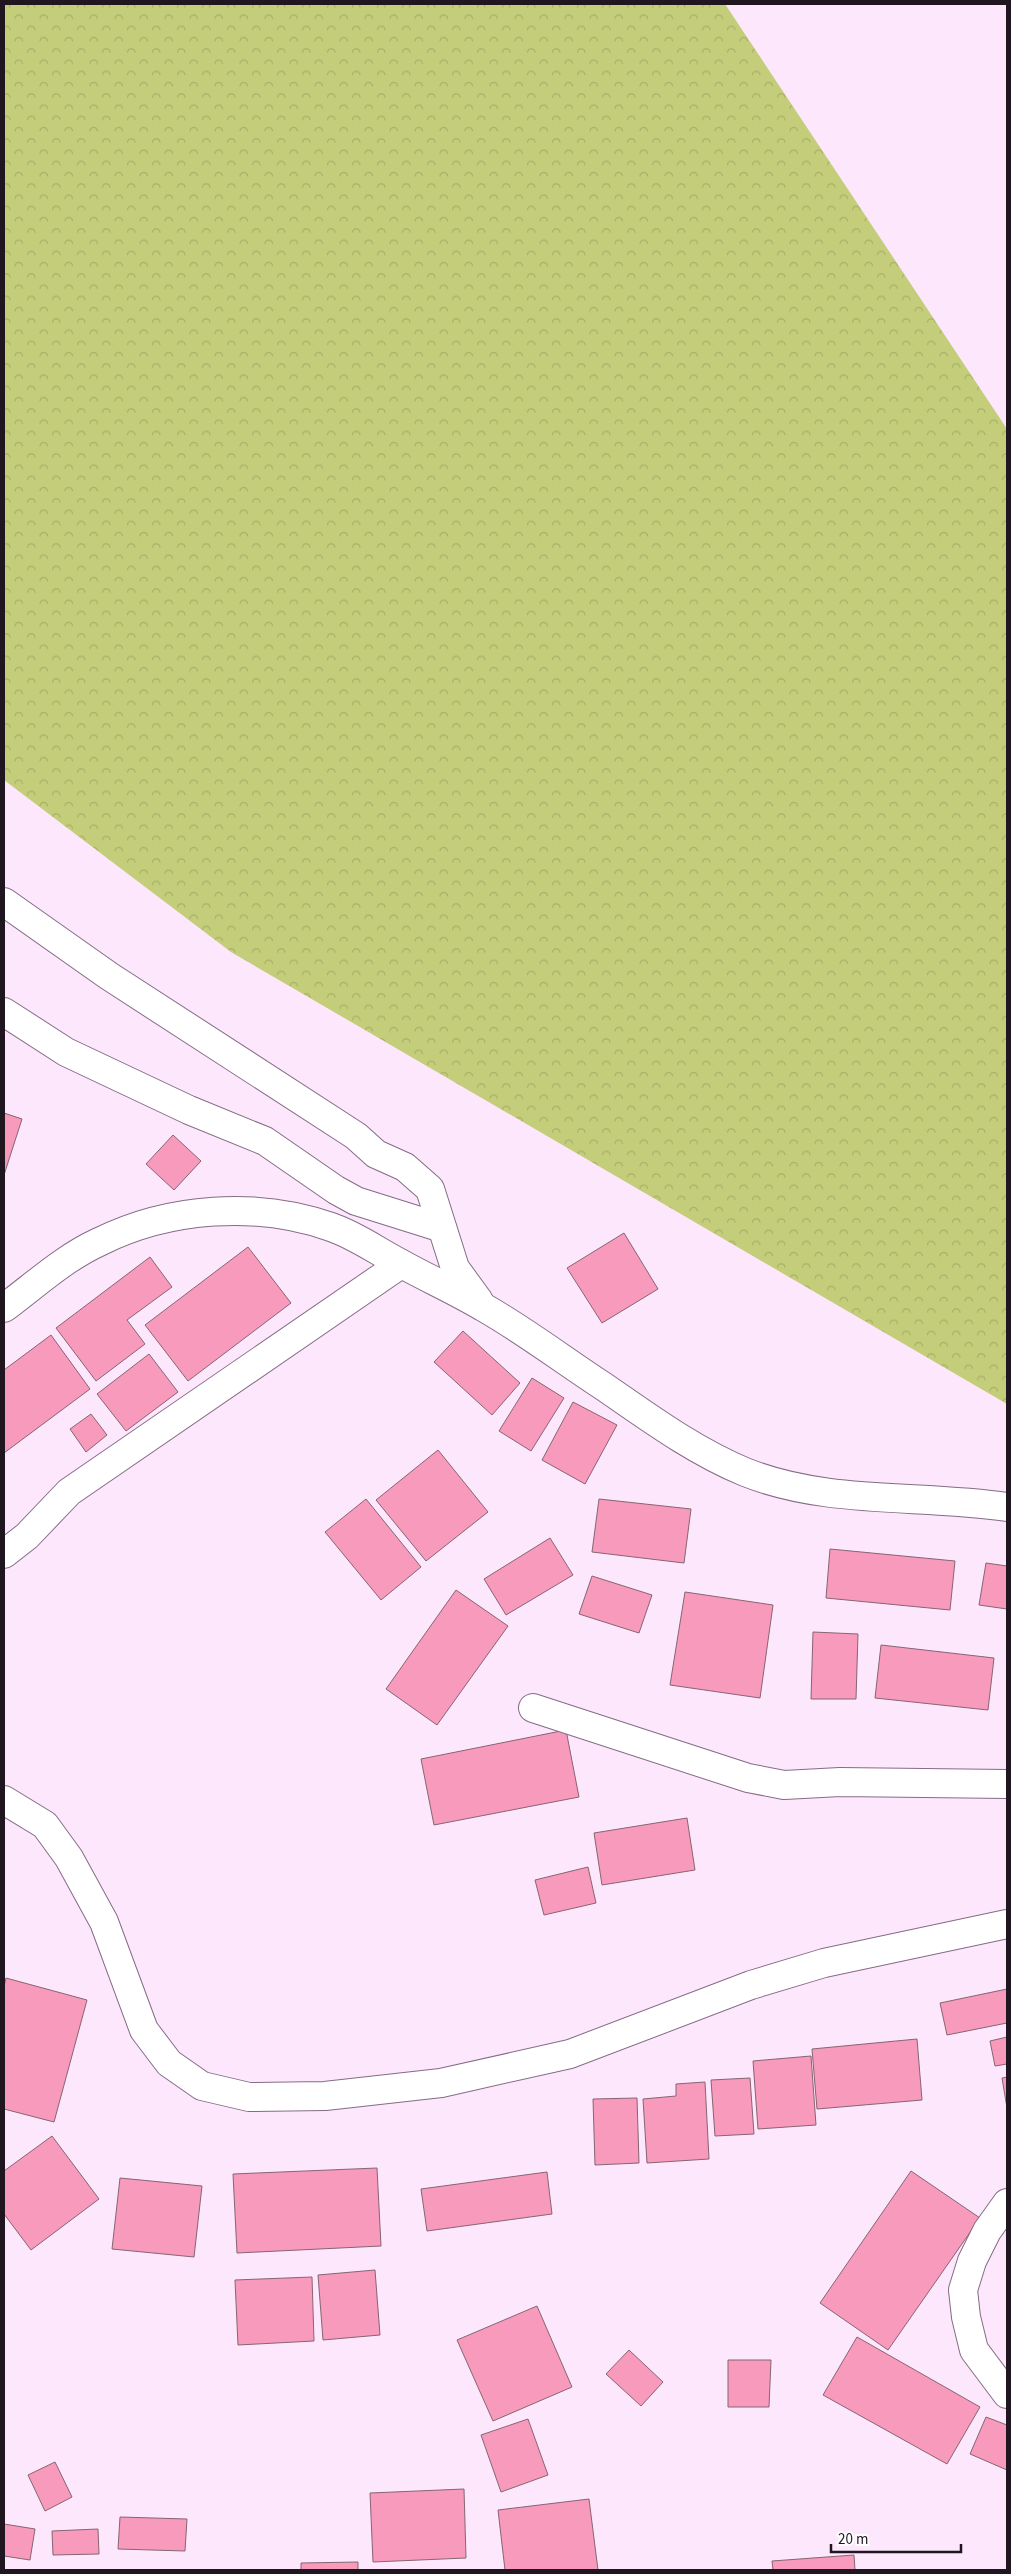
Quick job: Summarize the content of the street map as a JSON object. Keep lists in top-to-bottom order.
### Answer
{
  "scale_bar": "20 m"
}
